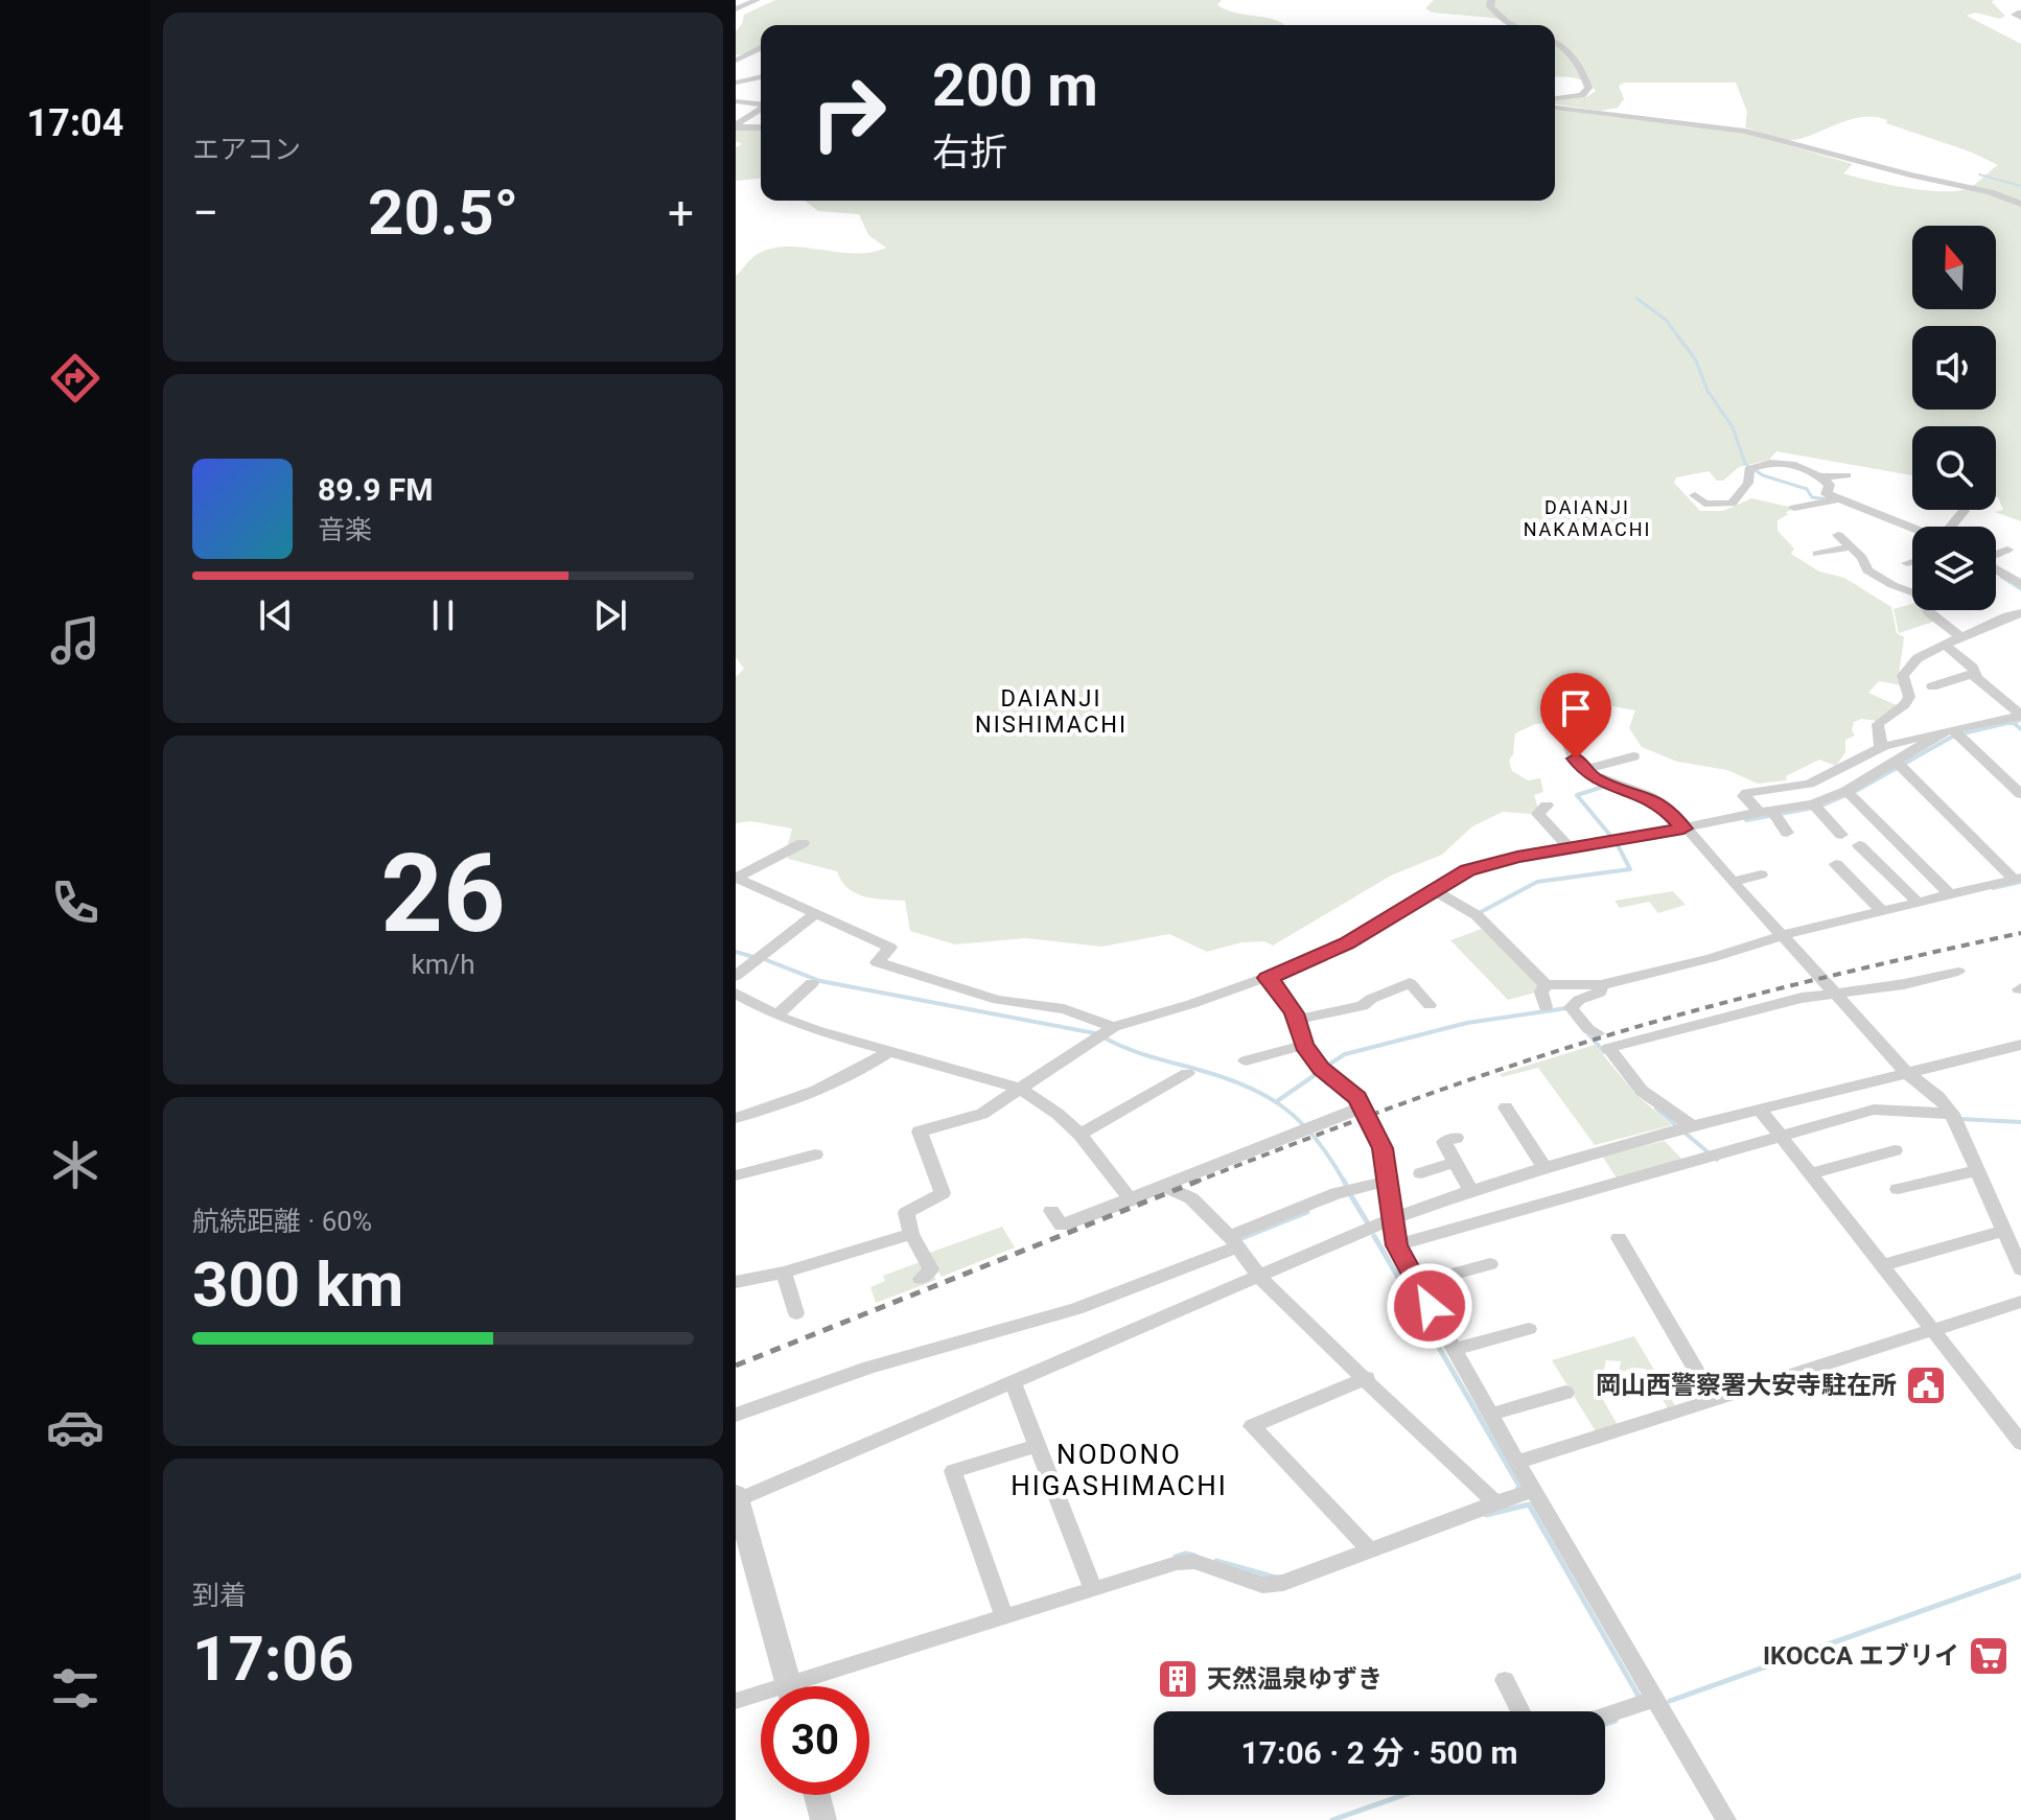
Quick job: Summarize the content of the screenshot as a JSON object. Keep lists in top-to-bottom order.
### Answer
{
  "districts": ["DAIANJI NAKAMACHI", "DAIANJI NISHIMACHI", "NODONO HIGASHIMACHI"],
  "places": {
    "public building": ["岡山西警察署大安寺駐在所"],
    "supermarket": ["IKOCCA エブリイ"],
    "building": ["天然温泉ゆずき"]
  },
  "north": "top",
  "page": {
    "tabs": "17:04",
    "tile": [
      "エアコン",
      ["26", "km/h"],
      ["航続距離 · 60%", "300 km"],
      ["到着", "17:06"]
    ],
    "turn": ["200 m", "右折"],
    "heat": ["−", "20.5°", "+"],
    "song": ["89.9 FM", "音楽"],
    "limit": "30",
    "trip": "17:06 · 2 分 · 500 m"
  }
}
